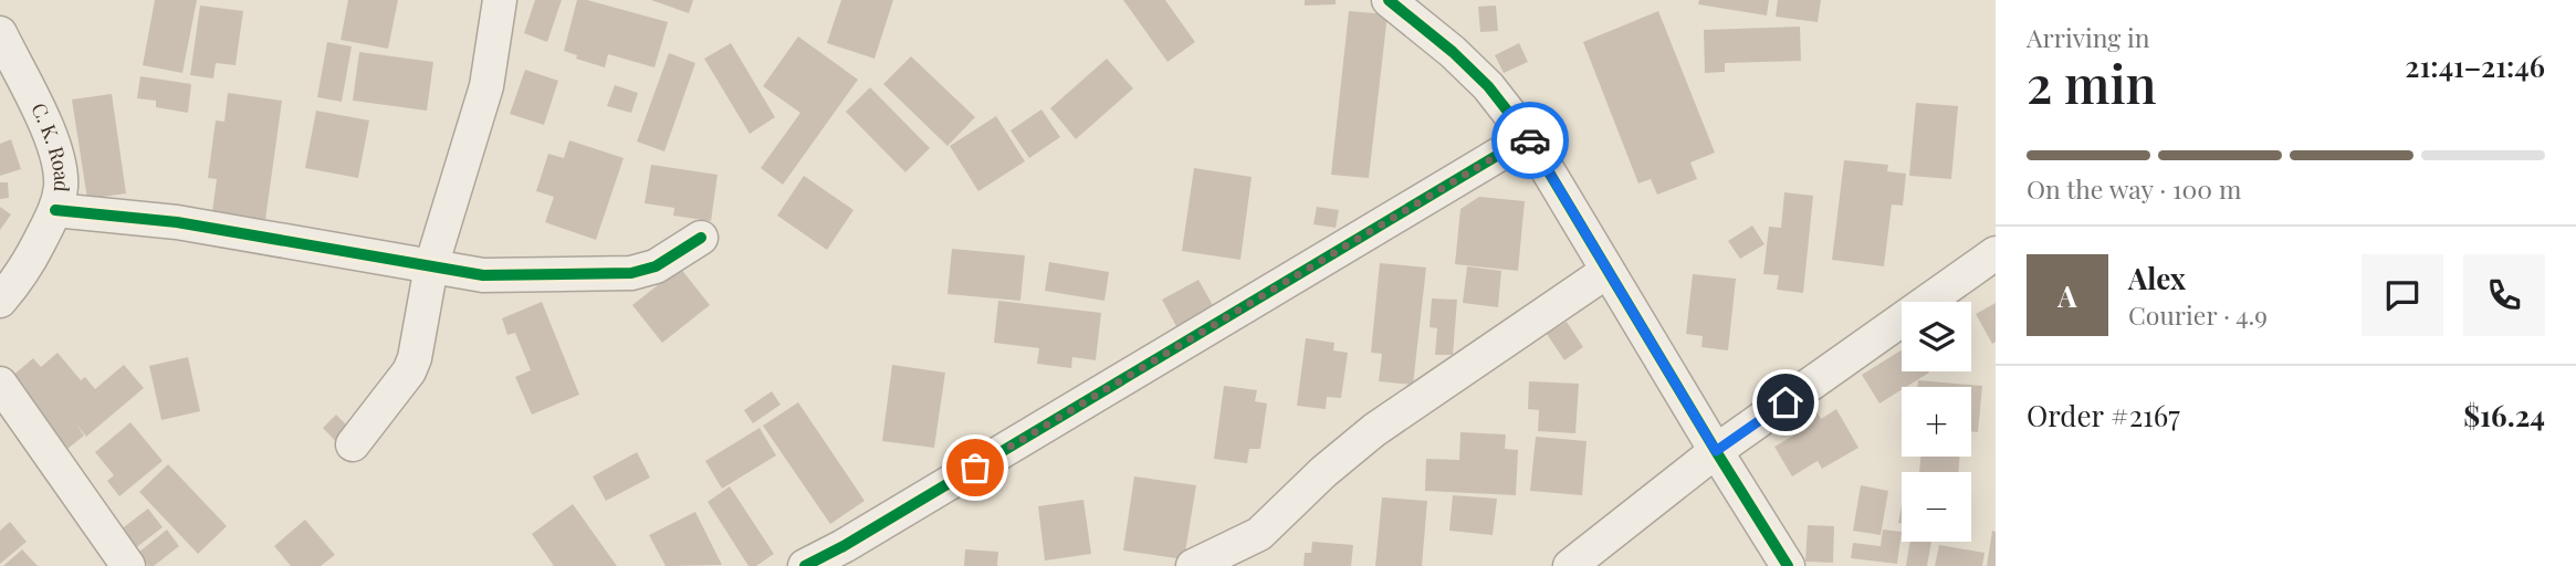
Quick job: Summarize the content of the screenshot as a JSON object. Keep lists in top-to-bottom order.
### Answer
{
  "streets": {
    "street": ["C. K. Road"]
  },
  "page": {
    "heading": ["2 min", "Arriving in", "21:41–21:46"],
    "panel": [
      "Alex",
      "Courier · 4.9",
      "Order #2167",
      "$16.24"
    ],
    "bar": "On the way · 100 m",
    "round": "A",
    "map_buttons": ["+", "−"]
  }
}
